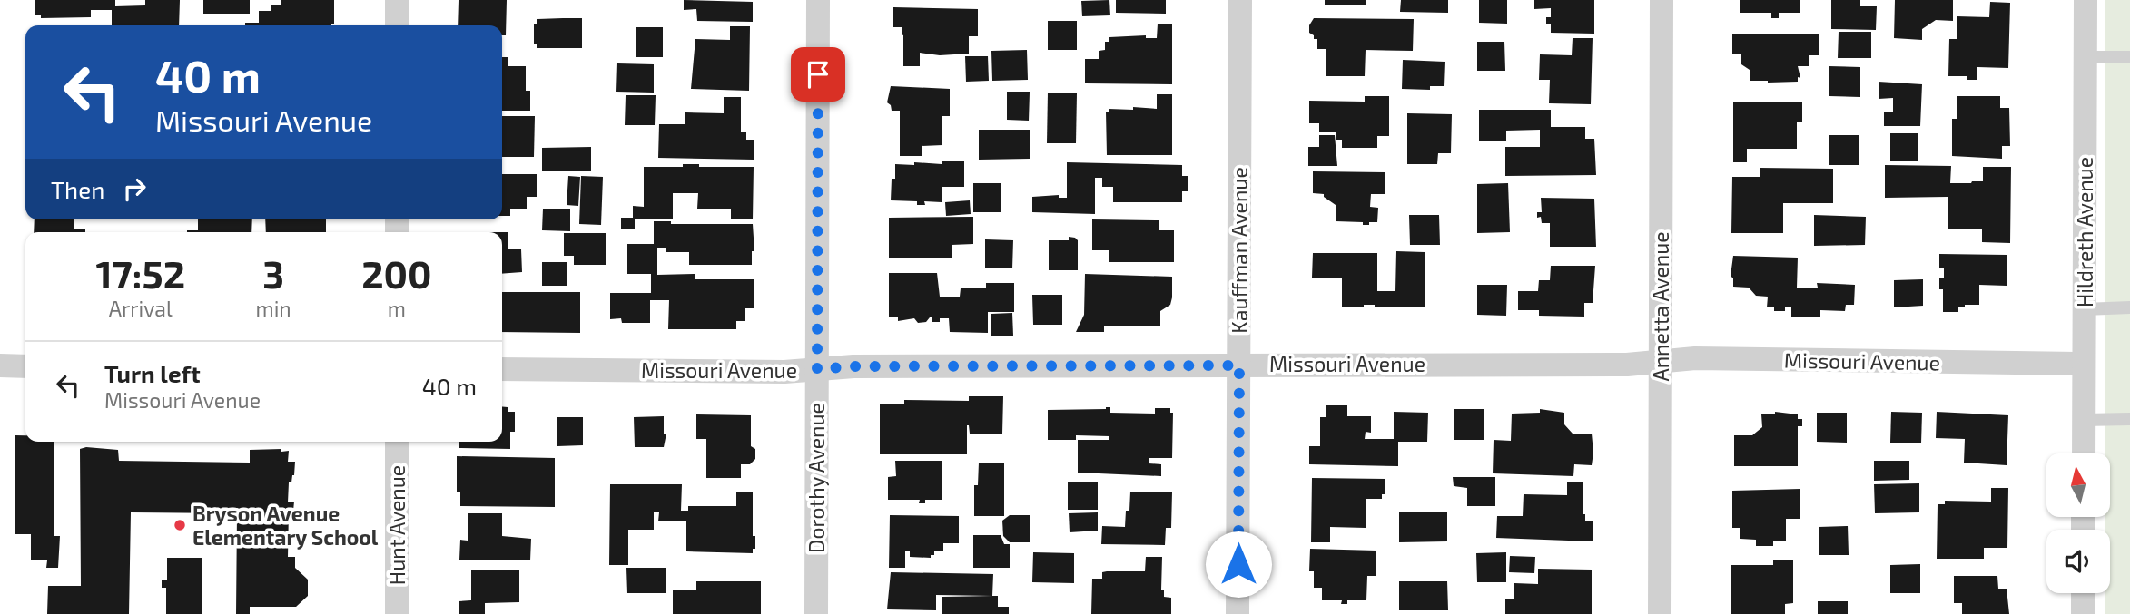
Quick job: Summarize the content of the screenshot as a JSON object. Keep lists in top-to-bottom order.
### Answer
{
  "streets": {
    "street": [
      "Hildreth Avenue",
      "Kauffman Avenue",
      "Annetta Avenue",
      "Missouri Avenue",
      "Dorothy Avenue",
      "Hunt Avenue"
    ]
  },
  "crossings": [
    ["Hildreth Avenue", "Missouri Avenue"],
    ["Kauffman Avenue", "Missouri Avenue"],
    ["Annetta Avenue", "Missouri Avenue"],
    ["Missouri Avenue", "Dorothy Avenue"]
  ],
  "places": ["Bryson Avenue Elementary School"],
  "north": "top",
  "page": {
    "turn": ["40 m", "Missouri Avenue"],
    "then": "Then",
    "eta": [
      "17:52",
      "Arrival",
      "3",
      "min",
      "200",
      "m"
    ],
    "list": [
      {
        "name": "Turn left",
        "note": "Missouri Avenue",
        "value": "40 m"
      }
    ]
  }
}
